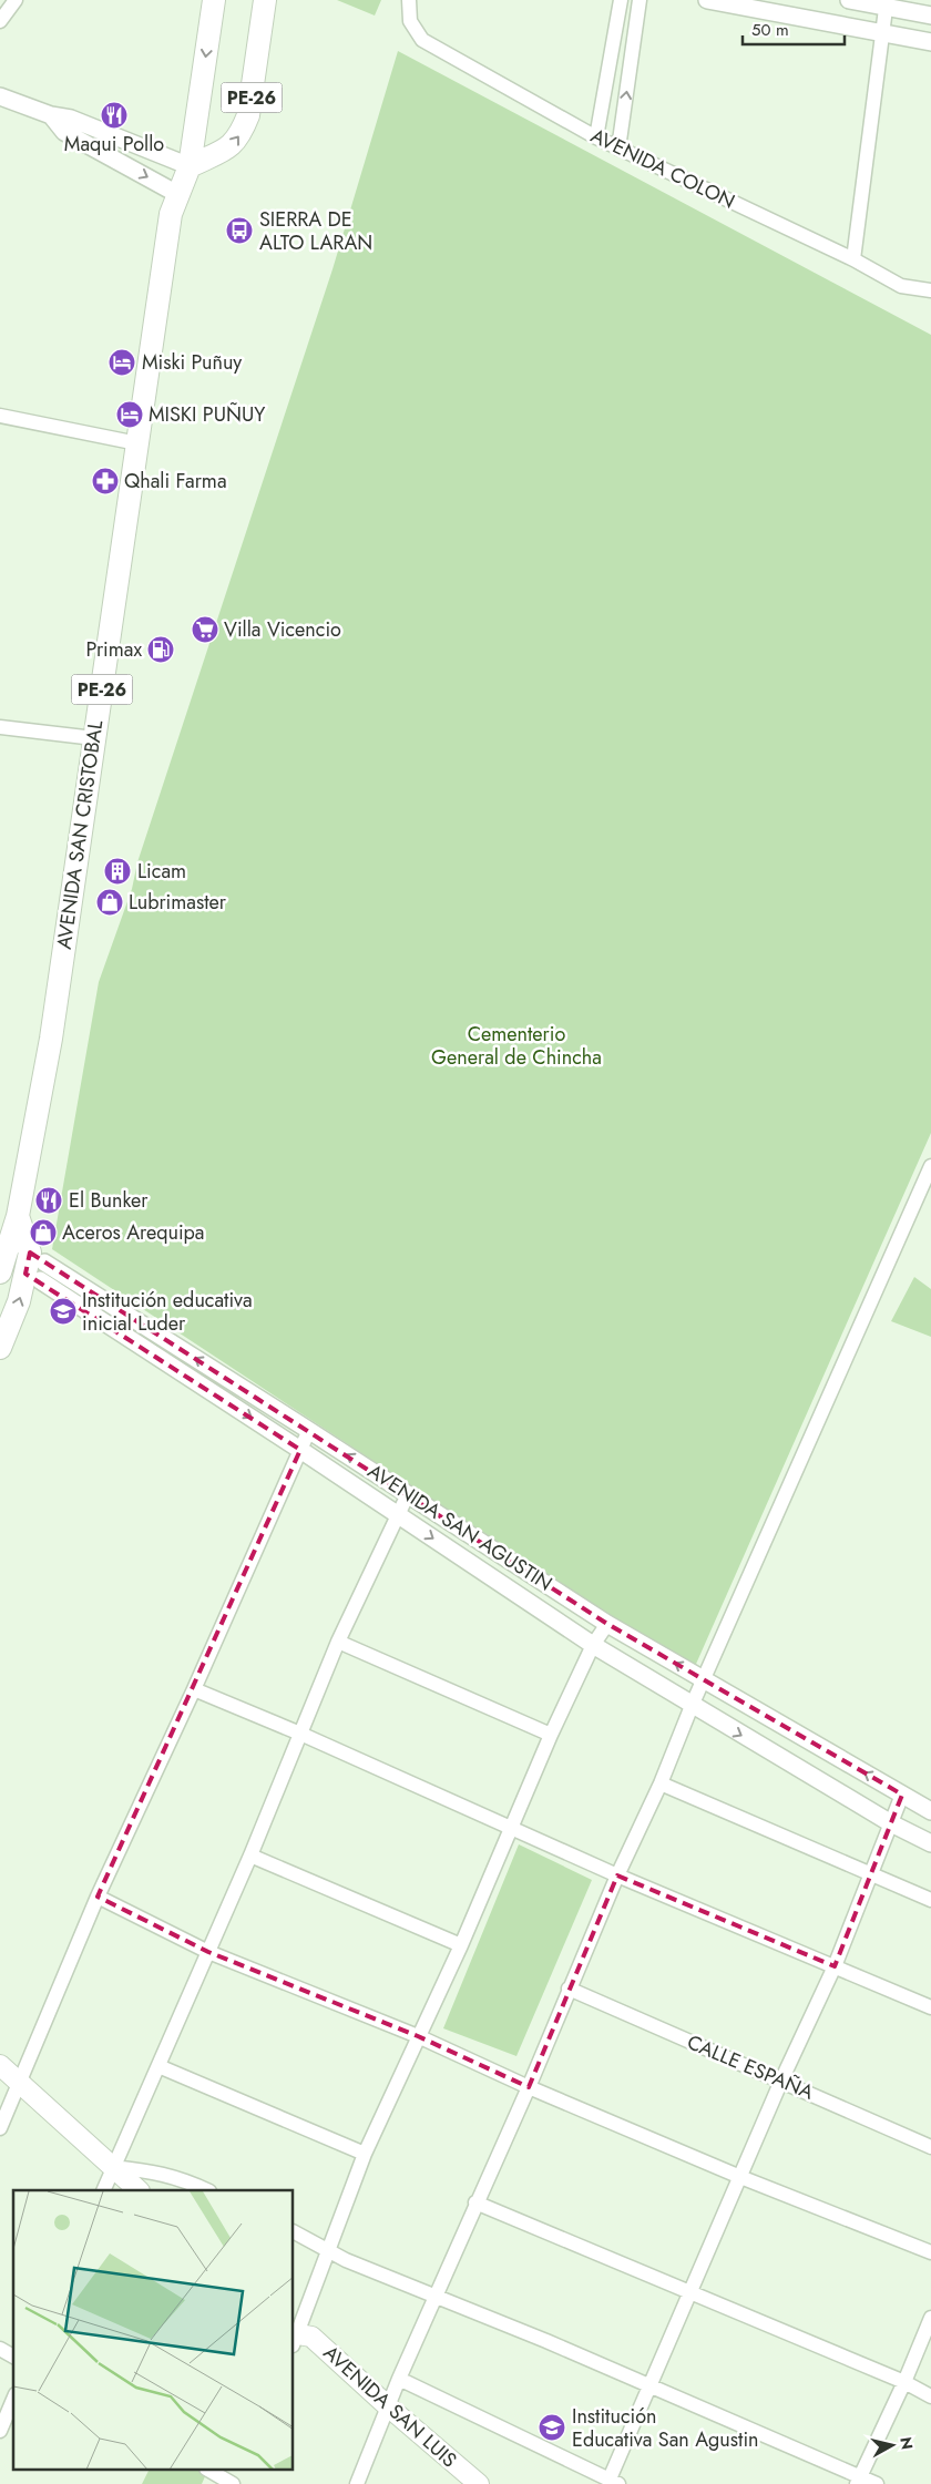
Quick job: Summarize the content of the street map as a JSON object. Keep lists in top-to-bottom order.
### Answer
{
  "streets": {
    "highway": ["PE-26", "AVENIDA SAN CRISTOBAL"],
    "main road": ["AVENIDA SAN LUIS"],
    "street": ["AVENIDA COLON", "AVENIDA SAN AGUSTIN", "CALLE ESPAÑA"]
  },
  "crossings": [
    ["PE-26", "AVENIDA SAN CRISTOBAL"],
    ["AVENIDA SAN CRISTOBAL", "AVENIDA SAN AGUSTIN"]
  ],
  "parks": ["Cementerio General de Chincha"],
  "places": {
    "restaurant": ["Maqui Pollo", "El Bunker"],
    "bus stop": ["SIERRA DE ALTO LARAN"],
    "hotel": ["Miski Puñuy", "MISKI PUÑUY"],
    "pharmacy": ["Qhali Farma"],
    "supermarket": ["Villa Vicencio"],
    "fuel station": ["Primax"],
    "building": ["Licam"],
    "shop": ["Lubrimaster", "Aceros Arequipa"],
    "school or university": ["Institución educativa inicial Luder", "Institución Educativa San Agustin"]
  },
  "scale_bar": "50 m",
  "north": "right"
}
